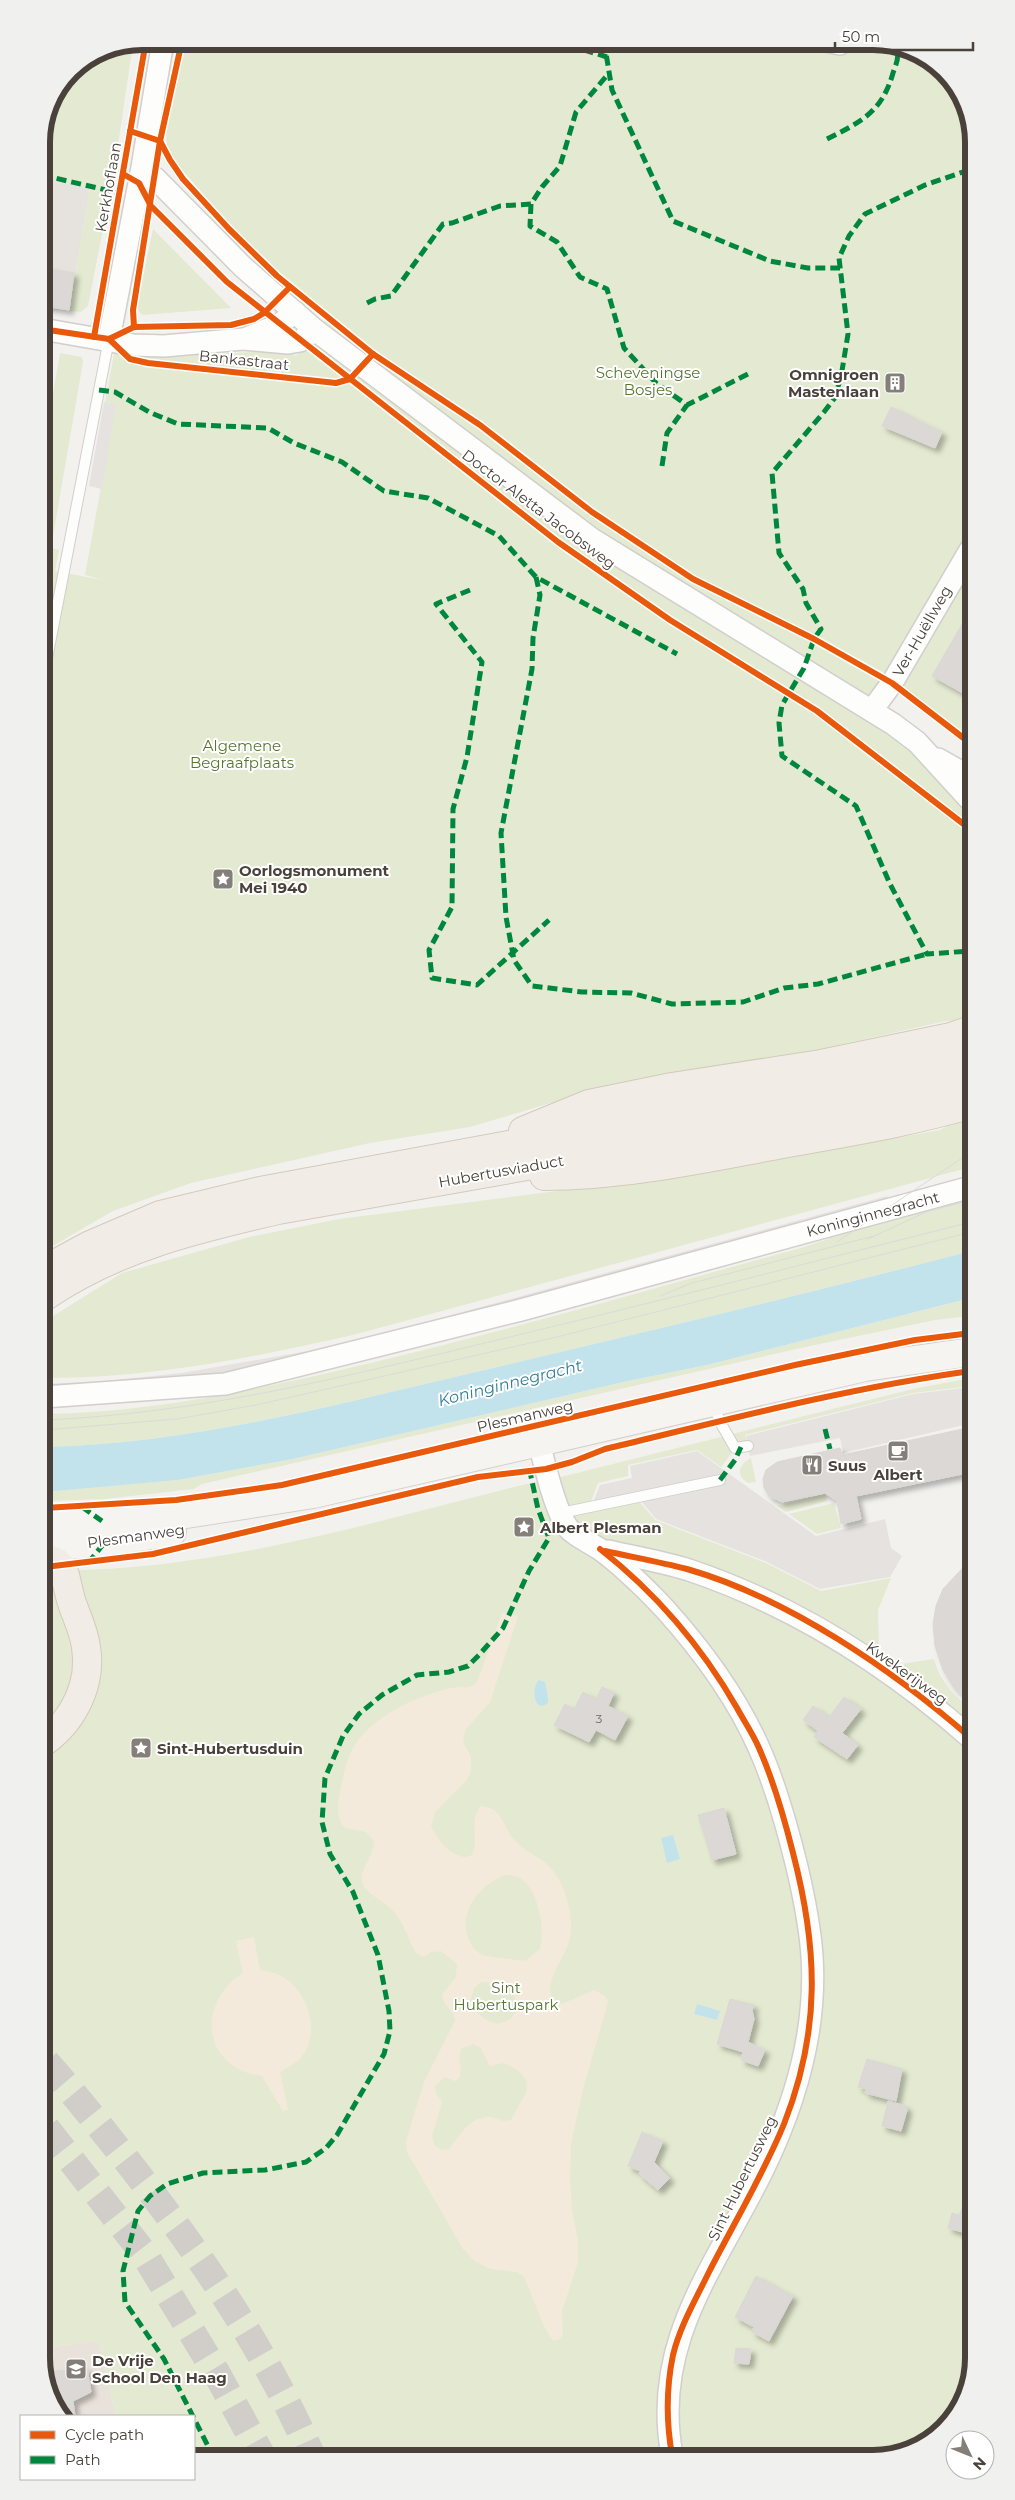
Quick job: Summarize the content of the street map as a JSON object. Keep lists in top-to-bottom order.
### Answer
{
  "streets": {
    "main road": ["Hubertusviaduct", "Plesmanweg"],
    "street": [
      "Kerkhoflaan",
      "Bankastraat",
      "Doctor Aletta Jacobsweg",
      "Ver-Huëllweg",
      "Koninginnegracht",
      "Kwekerijweg",
      "Sint Hubertusweg"
    ]
  },
  "crossings": [
    ["Kerkhoflaan", "Bankastraat"],
    ["Kerkhoflaan", "Doctor Aletta Jacobsweg"],
    ["Bankastraat", "Doctor Aletta Jacobsweg"],
    ["Doctor Aletta Jacobsweg", "Ver-Huëllweg"],
    ["Plesmanweg", "Sint Hubertusweg"],
    ["Kwekerijweg", "Sint Hubertusweg"]
  ],
  "water": ["Koninginnegracht"],
  "parks": ["Scheveningse Bosjes", "Algemene Begraafplaats", "Sint Hubertuspark"],
  "places": {
    "building": ["Omnigroen Mastenlaan"],
    "place": ["Oorlogsmonument Mei 1940", "Albert Plesman", "Sint-Hubertusduin"],
    "cafe": ["Albert"],
    "restaurant": ["Suus"],
    "school or university": ["De Vrije School Den Haag"]
  },
  "house_numbers": ["3"],
  "legend": ["Cycle path", "Path"],
  "scale_bar": "50 m",
  "north": "bottom right"
}
